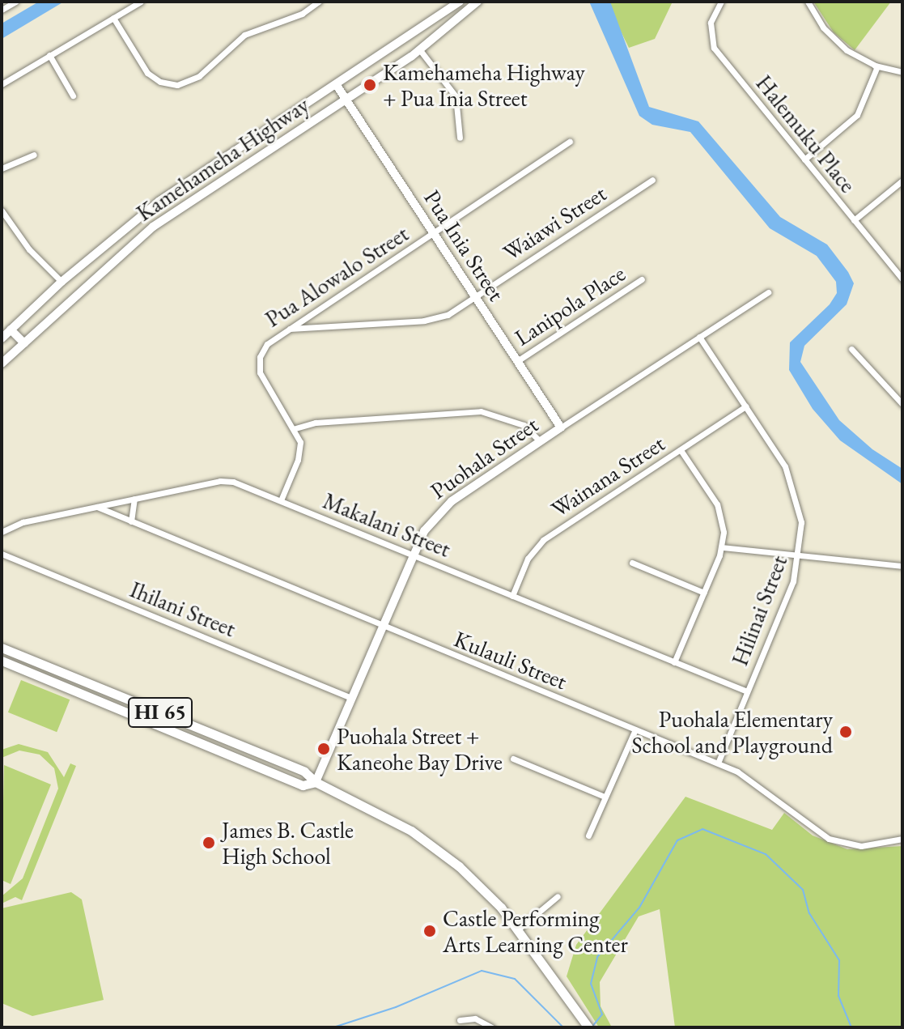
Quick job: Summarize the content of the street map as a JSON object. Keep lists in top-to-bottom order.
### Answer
{
  "streets": {
    "main road": [
      "Kamehameha Highway",
      "Pua Inia Street",
      "Puohala Street",
      "HI 65"
    ],
    "street": [
      "Halemuku Place",
      "Waiawi Street",
      "Pua Alowalo Street",
      "Lanipola Place",
      "Wainana Street",
      "Makalani Street",
      "Ihilani Street",
      "Hilinai Street",
      "Kulauli Street"
    ]
  },
  "crossings": [
    ["Kamehameha Highway", "Pua Inia Street"],
    ["Waiawi Street", "Pua Inia Street"],
    ["Waiawi Street", "Pua Alowalo Street"],
    ["Pua Inia Street", "Pua Alowalo Street"],
    ["Pua Inia Street", "Lanipola Place"],
    ["Pua Inia Street", "Puohala Street"],
    ["Pua Alowalo Street", "Makalani Street"],
    ["Puohala Street", "Makalani Street"],
    ["Puohala Street", "Ihilani Street"],
    ["Puohala Street", "Hilinai Street"],
    ["Puohala Street", "Kulauli Street"],
    ["Puohala Street", "HI 65"],
    ["Wainana Street", "Makalani Street"],
    ["Wainana Street", "Hilinai Street"],
    ["Makalani Street", "Hilinai Street"],
    ["Makalani Street", "Kulauli Street"],
    ["Hilinai Street", "Kulauli Street"]
  ],
  "places": [
    "Kamehameha Highway + Pua Inia Street",
    "Puohala Elementary School and Playground",
    "Puohala Street + Kaneohe Bay Drive",
    "James B. Castle High School",
    "Castle Performing Arts Learning Center"
  ]
}
